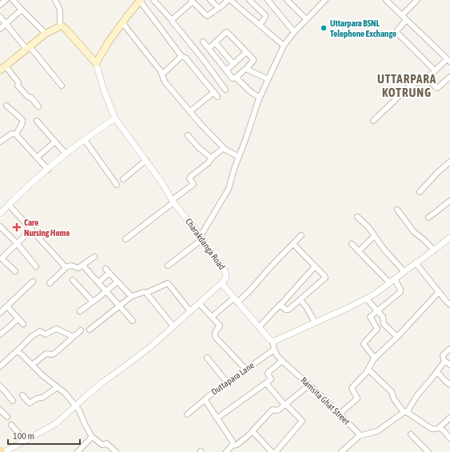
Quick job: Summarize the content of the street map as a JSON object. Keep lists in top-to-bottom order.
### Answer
{
  "streets": {
    "street": ["Charakdanga Road", "Duttapara Lane", "Ramsita Ghat Street"]
  },
  "crossings": [
    ["Duttapara Lane", "Ramsita Ghat Street"]
  ],
  "districts": ["UTTARPARA KOTRUNG"],
  "places": {
    "other": ["Uttarpara BSNL Telephone Exchange"],
    "health": ["Care Nursing Home"]
  },
  "scale_bar": "100 m"
}
